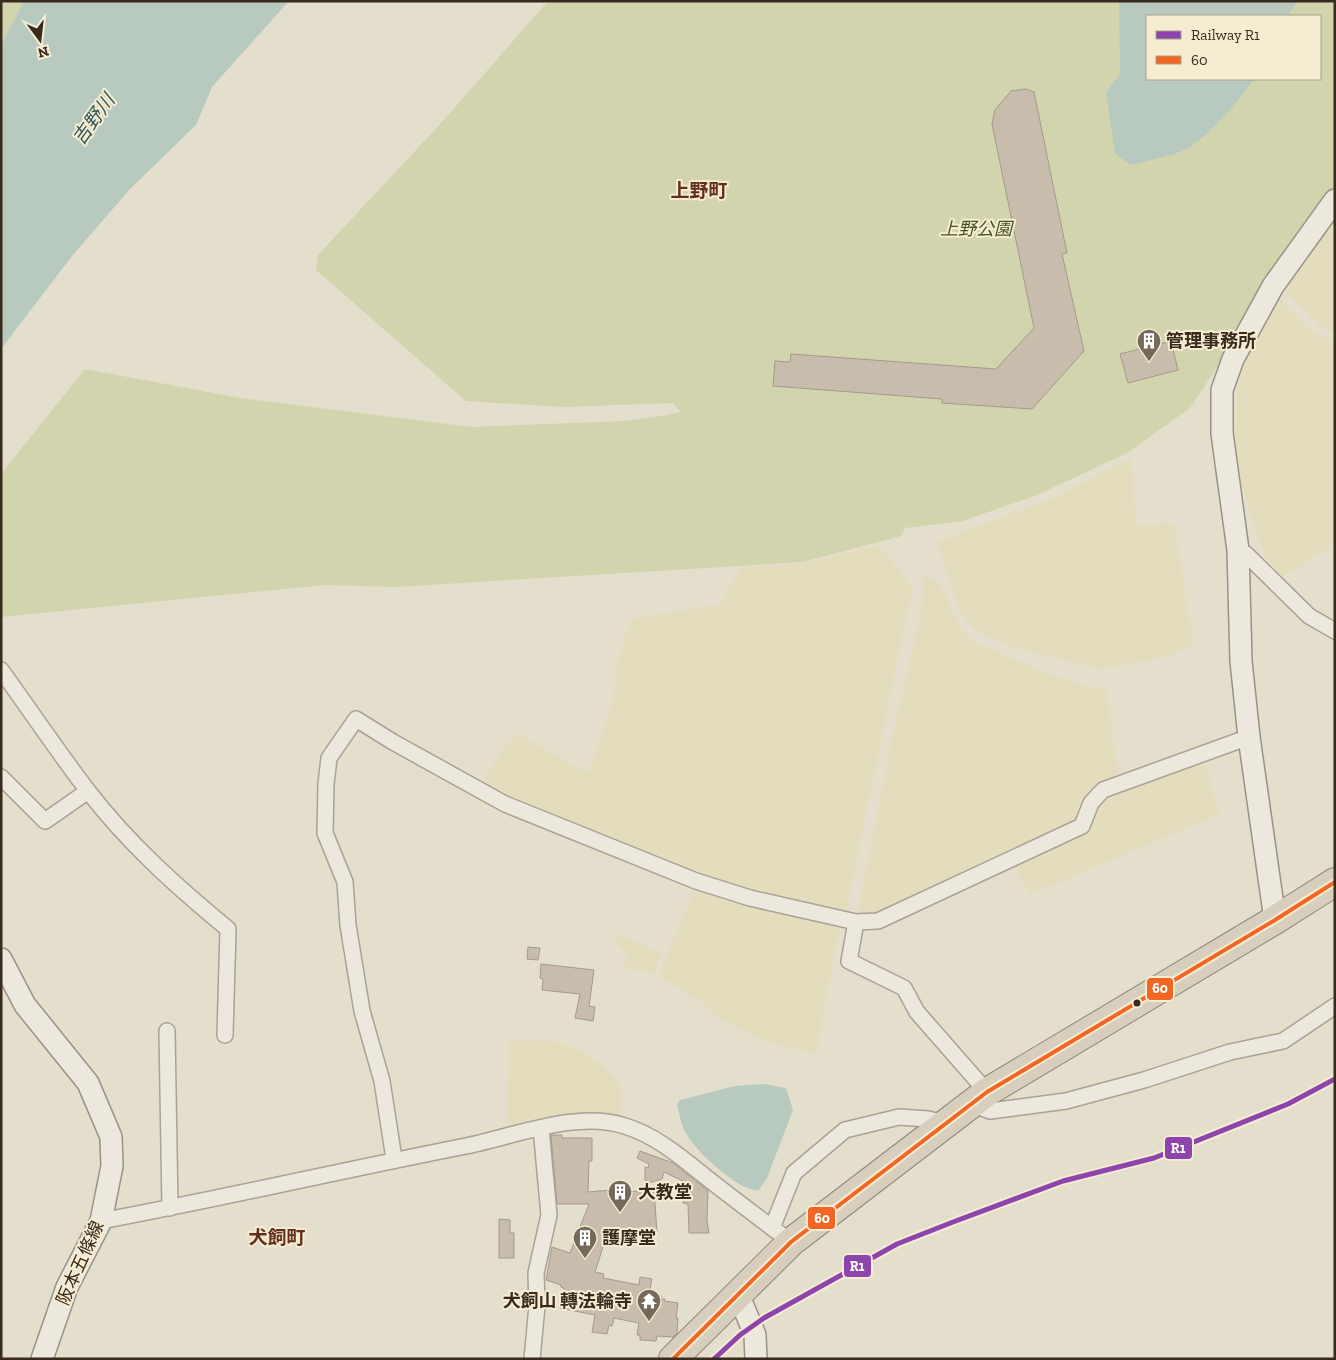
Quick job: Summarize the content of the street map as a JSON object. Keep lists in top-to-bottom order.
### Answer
{
  "streets": {
    "street": ["阪本五條線"]
  },
  "districts": ["上野町", "犬飼町"],
  "water": ["吉野川"],
  "parks": ["上野公園"],
  "places": {
    "building": ["管理事務所", "大教堂", "護摩堂"],
    "temple": ["犬飼山 轉法輪寺"]
  },
  "lines": ["transit line 60", "rail line R1"],
  "legend": ["Railway R1", "60"],
  "north": "bottom"
}
